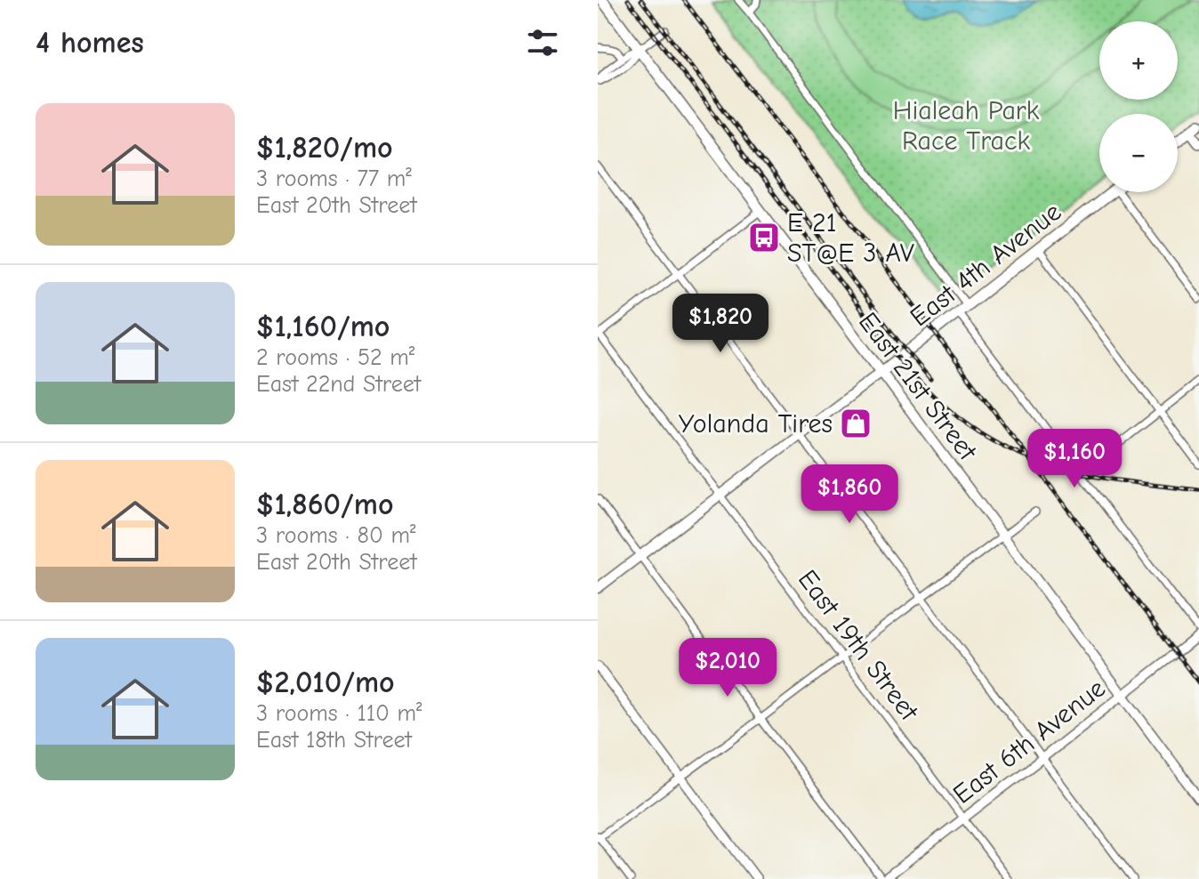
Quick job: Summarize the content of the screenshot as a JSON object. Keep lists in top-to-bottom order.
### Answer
{
  "streets": {
    "main road": ["East 4th Avenue", "East 21st Street"],
    "street": ["East 19th Street", "East 6th Avenue"]
  },
  "crossings": [
    ["East 4th Avenue", "East 21st Street"],
    ["East 4th Avenue", "East 19th Street"],
    ["East 21st Street", "East 6th Avenue"],
    ["East 19th Street", "East 6th Avenue"]
  ],
  "parks": ["Hialeah Park Race Track"],
  "places": {
    "bus stop": ["E 21 ST@E 3 AV"],
    "shop": ["Yolanda Tires"]
  },
  "page": {
    "heading": "4 homes",
    "map_buttons": ["+", "−"],
    "list": [
      {
        "name": "$1,820/mo",
        "note": "3 rooms · 77 m² · East 20th Street"
      },
      {
        "name": "$1,160/mo",
        "note": "2 rooms · 52 m² · East 22nd Street"
      },
      {
        "name": "$1,860/mo",
        "note": "3 rooms · 80 m² · East 20th Street"
      },
      {
        "name": "$2,010/mo",
        "note": "3 rooms · 110 m² · East 18th Street"
      }
    ],
    "price": [
      "$1,820",
      "$1,160",
      "$1,860",
      "$2,010"
    ]
  }
}
